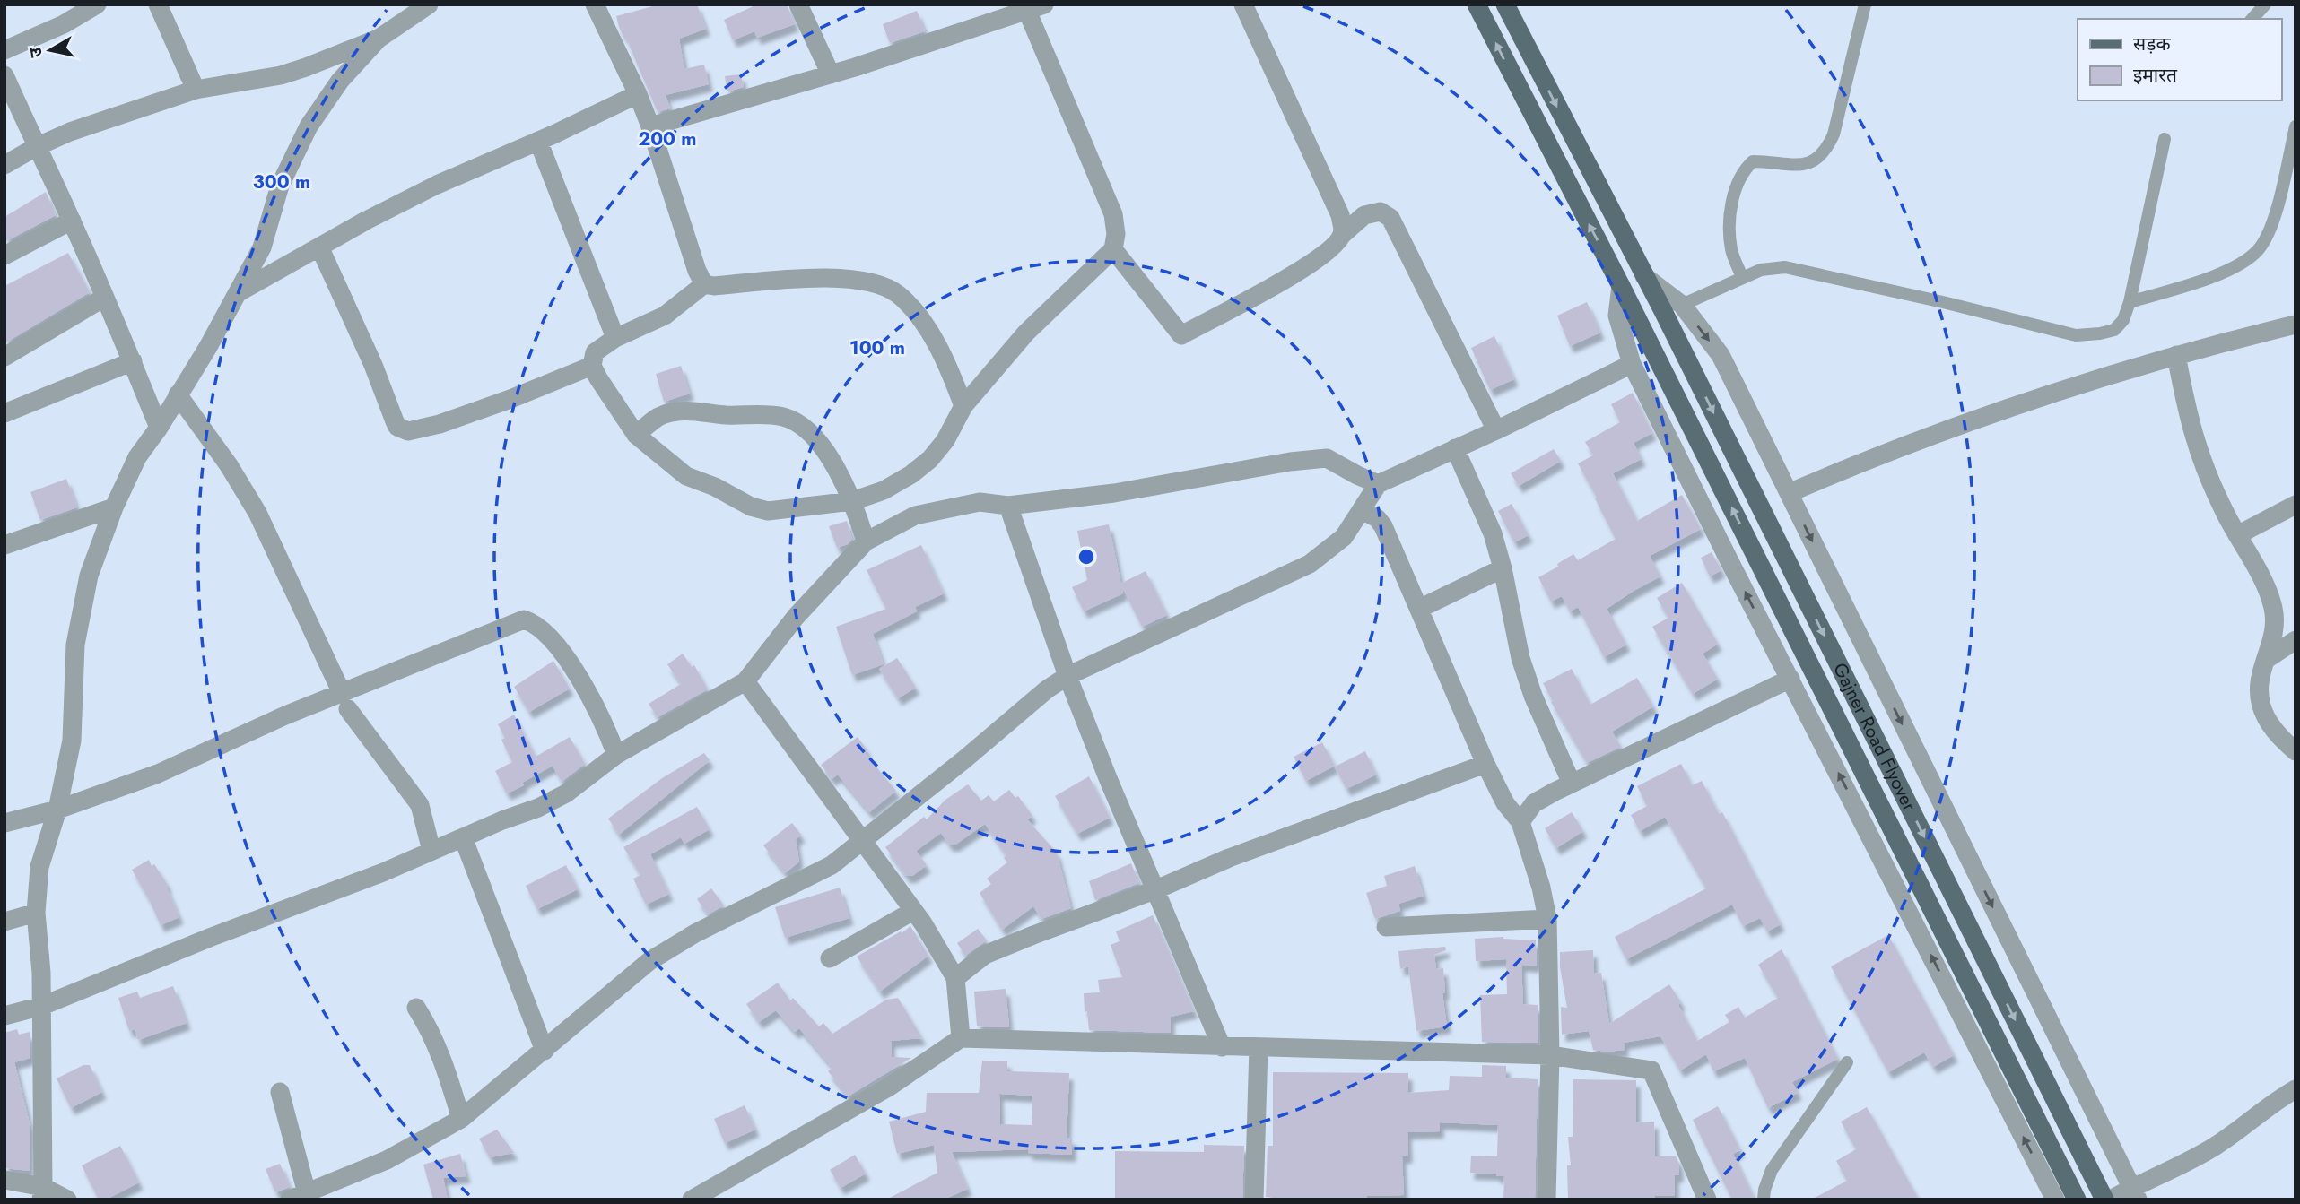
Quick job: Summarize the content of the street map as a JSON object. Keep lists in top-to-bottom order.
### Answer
{
  "streets": {
    "main road": ["Gajner Road Flyover"]
  },
  "legend": ["सड़क", "इमारत"],
  "north": "left",
  "rings": ["200 m", "300 m", "100 m"]
}
